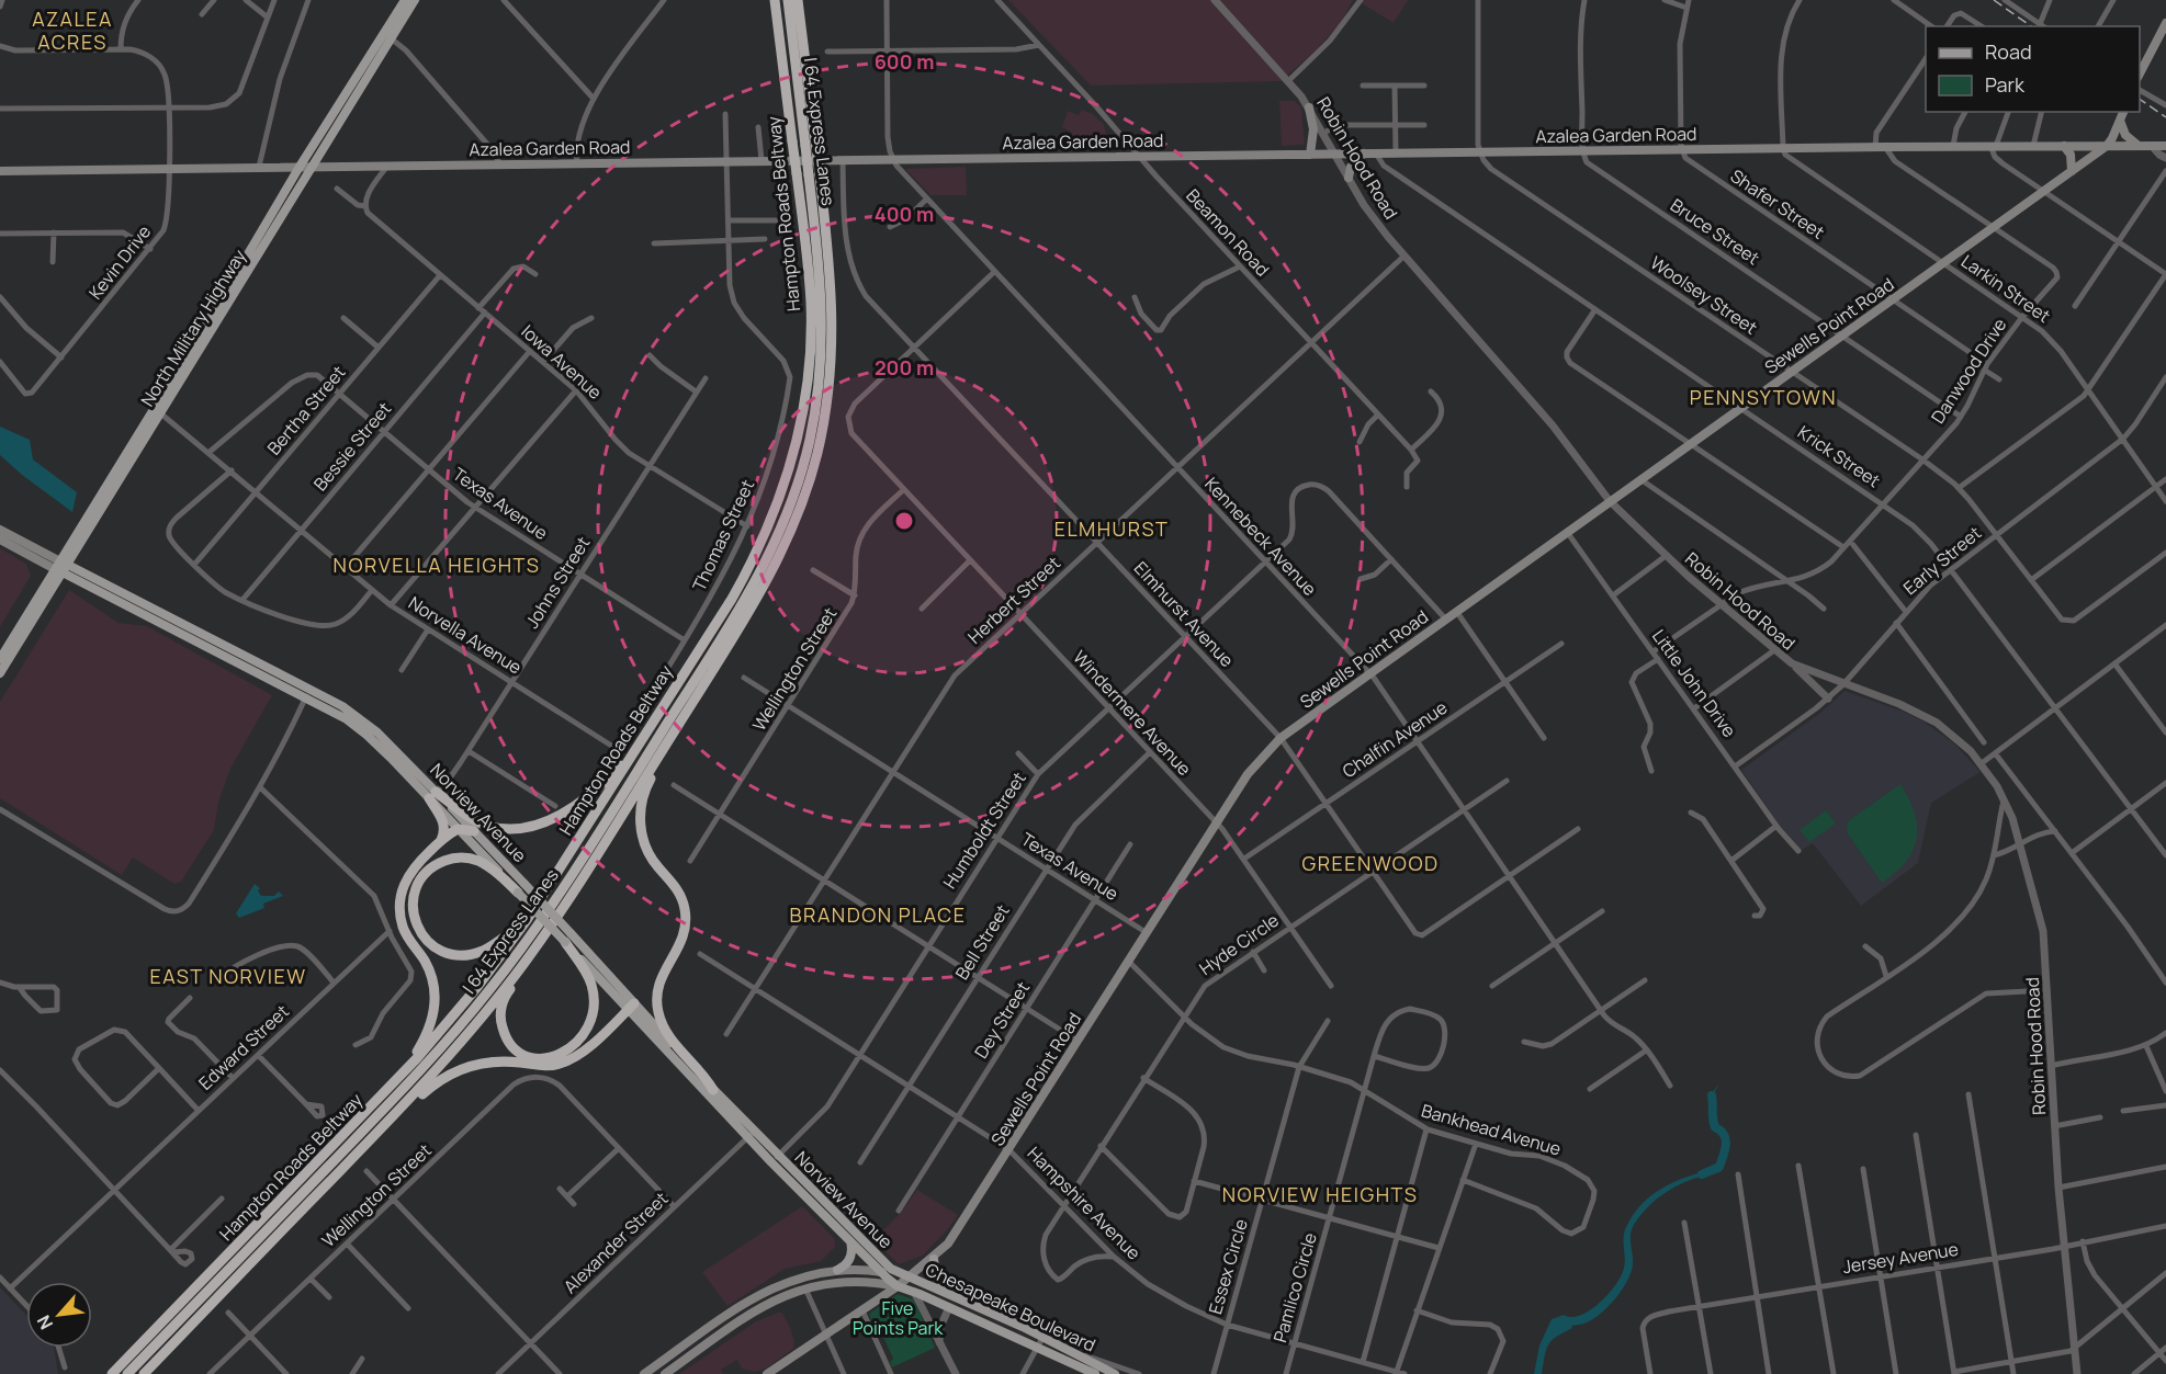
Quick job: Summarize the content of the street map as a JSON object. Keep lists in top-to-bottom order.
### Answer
{
  "streets": {
    "highway": ["I 64 Express Lanes", "Hampton Roads Beltway"],
    "main road": [
      "Azalea Garden Road",
      "Sewells Point Road",
      "North Military Highway",
      "Norview Avenue",
      "Chesapeake Boulevard"
    ],
    "street": [
      "Robin Hood Road",
      "Shafer Street",
      "Bruce Street",
      "Beamon Road",
      "Kevin Drive",
      "Larkin Street",
      "Woolsey Street",
      "Iowa Avenue",
      "Danwood Drive",
      "Bertha Street",
      "Bessie Street",
      "Krick Street",
      "Texas Avenue",
      "Thomas Street",
      "Kennebeck Avenue",
      "Early Street",
      "Johns Street",
      "Herbert Street",
      "Elmhurst Avenue",
      "Norvella Avenue",
      "Wellington Street",
      "Little John Drive",
      "Windermere Avenue",
      "Chalfin Avenue",
      "Humboldt Street",
      "Bell Street",
      "Hyde Circle",
      "Dey Street",
      "Edward Street",
      "Bankhead Avenue",
      "Hampshire Avenue",
      "Alexander Street",
      "Jersey Avenue",
      "Essex Circle",
      "Pamlico Circle"
    ]
  },
  "crossings": [
    ["Azalea Garden Road", "Robin Hood Road"],
    ["Azalea Garden Road", "Shafer Street"],
    ["Azalea Garden Road", "Bruce Street"],
    ["Azalea Garden Road", "Beamon Road"],
    ["Azalea Garden Road", "Kevin Drive"],
    ["Azalea Garden Road", "Larkin Street"],
    ["Azalea Garden Road", "Woolsey Street"],
    ["Azalea Garden Road", "Sewells Point Road"],
    ["Azalea Garden Road", "North Military Highway"],
    ["Azalea Garden Road", "Krick Street"],
    ["Azalea Garden Road", "Kennebeck Avenue"],
    ["Azalea Garden Road", "Elmhurst Avenue"],
    ["Robin Hood Road", "Sewells Point Road"],
    ["Robin Hood Road", "Danwood Drive"],
    ["Robin Hood Road", "Early Street"],
    ["Robin Hood Road", "Herbert Street"],
    ["Robin Hood Road", "Jersey Avenue"],
    ["Shafer Street", "Sewells Point Road"],
    ["Shafer Street", "Danwood Drive"],
    ["Bruce Street", "Sewells Point Road"],
    ["Bruce Street", "Danwood Drive"],
    ["Beamon Road", "Herbert Street"],
    ["Larkin Street", "Sewells Point Road"],
    ["Larkin Street", "Danwood Drive"],
    ["Larkin Street", "Early Street"],
    ["Woolsey Street", "Sewells Point Road"],
    ["Woolsey Street", "Danwood Drive"],
    ["Woolsey Street", "Early Street"],
    ["Sewells Point Road", "Danwood Drive"],
    ["Sewells Point Road", "Krick Street"],
    ["Sewells Point Road", "Texas Avenue"],
    ["Sewells Point Road", "Kennebeck Avenue"],
    ["Sewells Point Road", "Elmhurst Avenue"],
    ["Sewells Point Road", "Little John Drive"],
    ["Sewells Point Road", "Windermere Avenue"],
    ["Sewells Point Road", "Norview Avenue"],
    ["Sewells Point Road", "Bankhead Avenue"],
    ["Sewells Point Road", "Hampshire Avenue"],
    ["Sewells Point Road", "Chesapeake Boulevard"],
    ["North Military Highway", "Norvella Avenue"],
    ["North Military Highway", "Norview Avenue"],
    ["Iowa Avenue", "Bertha Street"],
    ["Iowa Avenue", "Bessie Street"],
    ["Iowa Avenue", "Thomas Street"],
    ["Iowa Avenue", "Johns Street"],
    ["Danwood Drive", "Krick Street"],
    ["Danwood Drive", "Little John Drive"],
    ["Bertha Street", "Texas Avenue"],
    ["Bertha Street", "Norvella Avenue"],
    ["Bessie Street", "Texas Avenue"],
    ["Bessie Street", "Norvella Avenue"],
    ["Krick Street", "Early Street"],
    ["Texas Avenue", "Thomas Street"],
    ["Texas Avenue", "Johns Street"],
    ["Texas Avenue", "Herbert Street"],
    ["Texas Avenue", "Norvella Avenue"],
    ["Texas Avenue", "Wellington Street"],
    ["Texas Avenue", "Humboldt Street"],
    ["Texas Avenue", "Bell Street"],
    ["Texas Avenue", "Dey Street"],
    ["Thomas Street", "Norvella Avenue"],
    ["Kennebeck Avenue", "Herbert Street"],
    ["Kennebeck Avenue", "Elmhurst Avenue"],
    ["Kennebeck Avenue", "Chalfin Avenue"],
    ["Kennebeck Avenue", "Humboldt Street"],
    ["Kennebeck Avenue", "Hyde Circle"],
    ["Early Street", "Little John Drive"],
    ["Johns Street", "Norvella Avenue"],
    ["Johns Street", "Norview Avenue"],
    ["Herbert Street", "Elmhurst Avenue"],
    ["Herbert Street", "Windermere Avenue"],
    ["Herbert Street", "Hampshire Avenue"],
    ["Elmhurst Avenue", "Windermere Avenue"],
    ["Elmhurst Avenue", "Chalfin Avenue"],
    ["Elmhurst Avenue", "Humboldt Street"],
    ["Elmhurst Avenue", "Hyde Circle"],
    ["Wellington Street", "Windermere Avenue"],
    ["Wellington Street", "Alexander Street"],
    ["Windermere Avenue", "Chalfin Avenue"],
    ["Windermere Avenue", "Humboldt Street"],
    ["Windermere Avenue", "Bell Street"],
    ["Windermere Avenue", "Hyde Circle"],
    ["Norview Avenue", "Humboldt Street"],
    ["Norview Avenue", "Alexander Street"],
    ["Norview Avenue", "Chesapeake Boulevard"],
    ["Humboldt Street", "Hampshire Avenue"],
    ["Bell Street", "Hampshire Avenue"],
    ["Hyde Circle", "Bankhead Avenue"],
    ["Hyde Circle", "Hampshire Avenue"],
    ["Dey Street", "Hampshire Avenue"],
    ["Bankhead Avenue", "Essex Circle"],
    ["Bankhead Avenue", "Pamlico Circle"],
    ["Hampshire Avenue", "Essex Circle"],
    ["Hampshire Avenue", "Pamlico Circle"]
  ],
  "districts": [
    "AZALEA ACRES",
    "PENNSYTOWN",
    "ELMHURST",
    "NORVELLA HEIGHTS",
    "GREENWOOD",
    "BRANDON PLACE",
    "EAST NORVIEW",
    "NORVIEW HEIGHTS"
  ],
  "parks": ["Five Points Park"],
  "legend": ["Road", "Park"],
  "north": "bottom left",
  "rings": ["600 m", "400 m", "200 m"]
}
